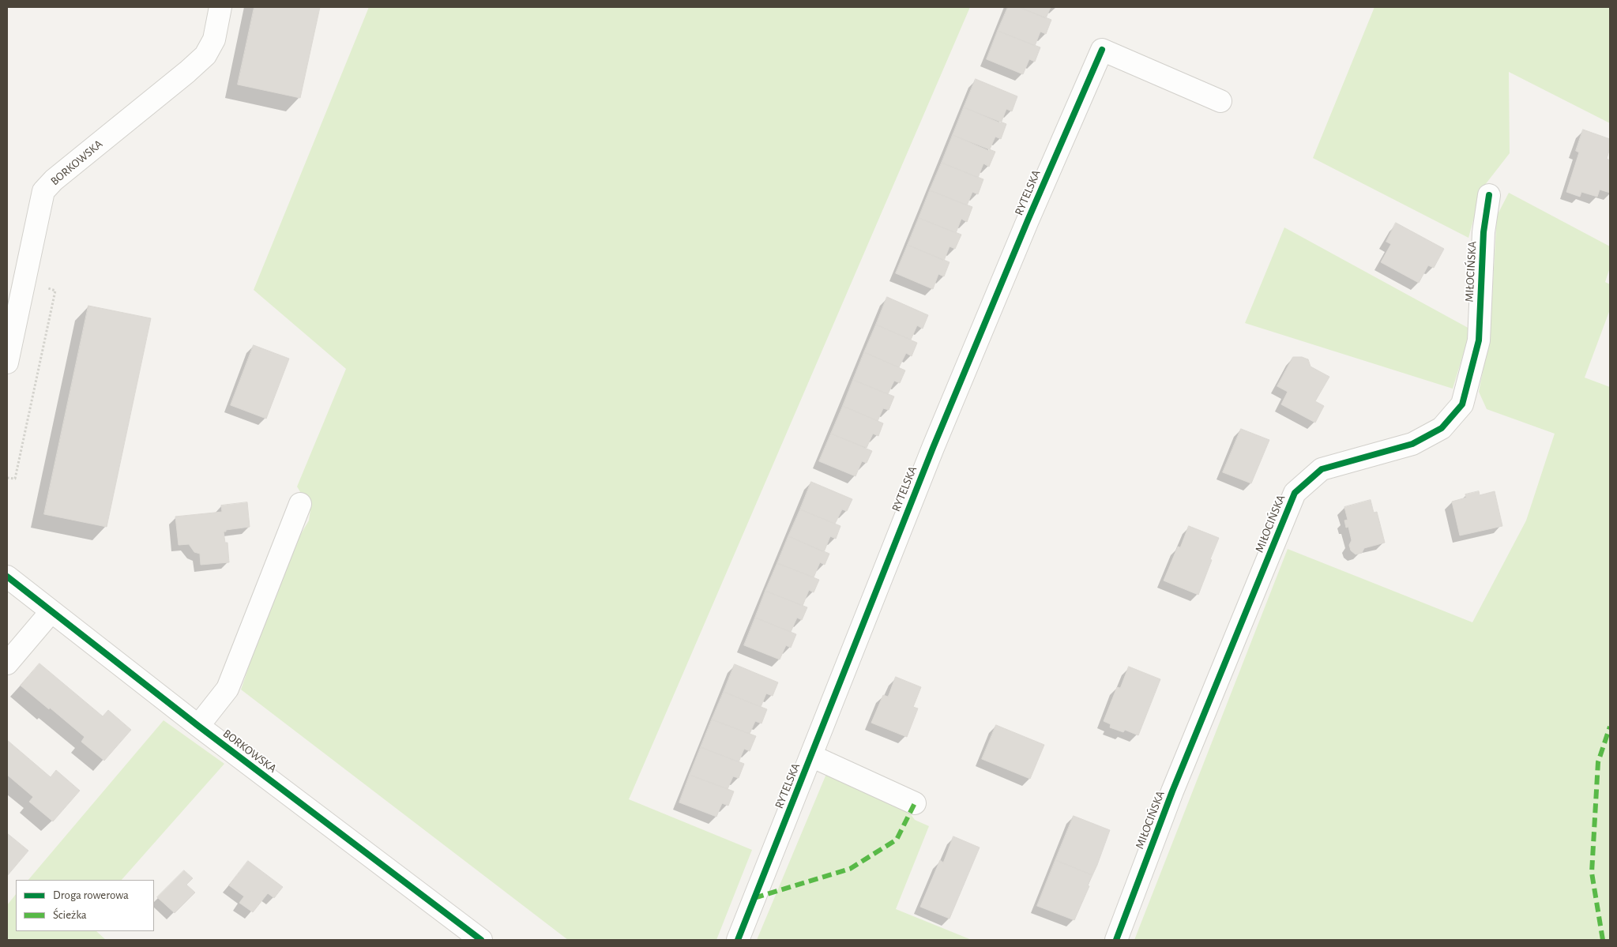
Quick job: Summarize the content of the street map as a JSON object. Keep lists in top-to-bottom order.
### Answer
{
  "streets": {
    "street": ["BORKOWSKA", "RYTELSKA", "MIŁOCIŃSKA"]
  },
  "legend": ["Droga rowerowa", "Ścieżka"]
}
